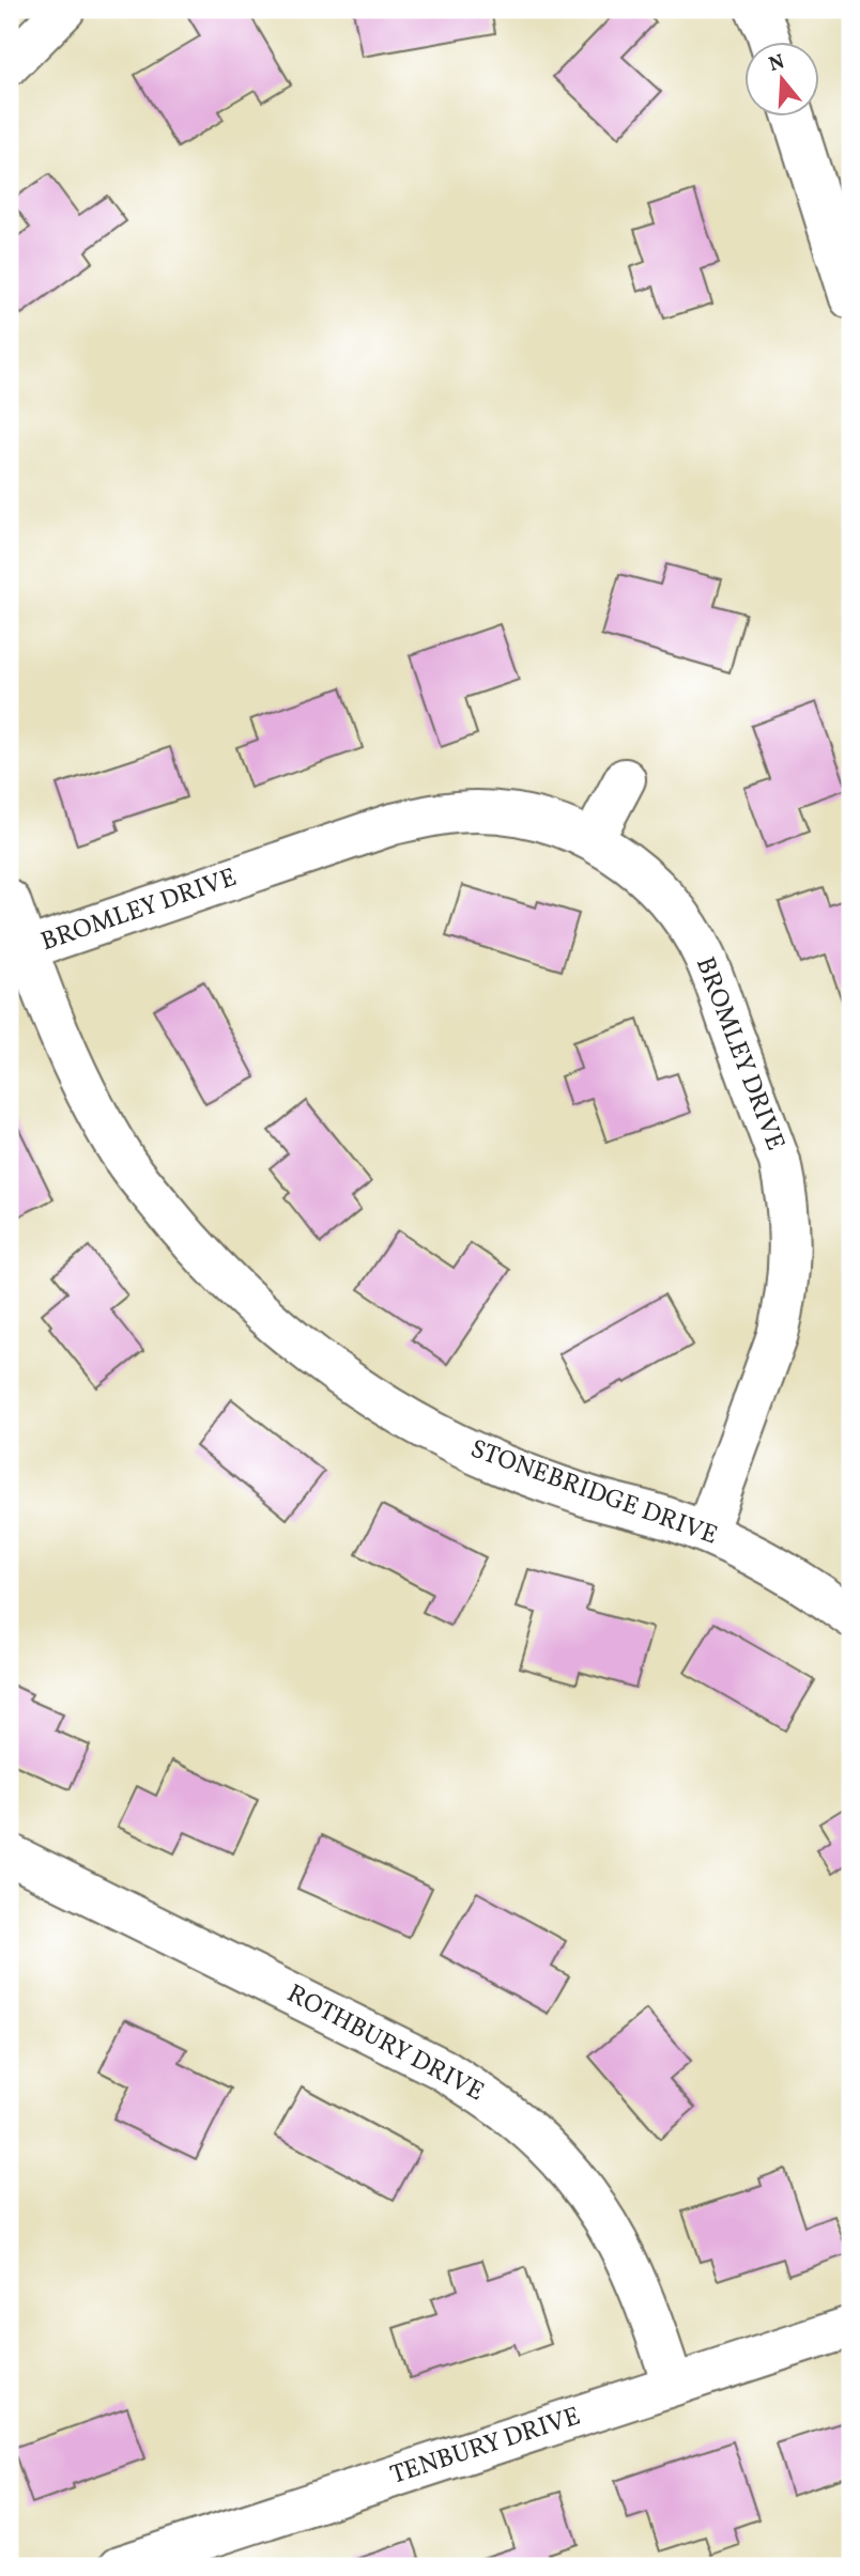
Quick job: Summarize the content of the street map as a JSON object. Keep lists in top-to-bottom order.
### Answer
{
  "streets": {
    "street": [
      "BROMLEY DRIVE",
      "STONEBRIDGE DRIVE",
      "ROTHBURY DRIVE",
      "TENBURY DRIVE"
    ]
  },
  "crossings": [
    ["BROMLEY DRIVE", "STONEBRIDGE DRIVE"],
    ["ROTHBURY DRIVE", "TENBURY DRIVE"]
  ],
  "north": "top"
}
